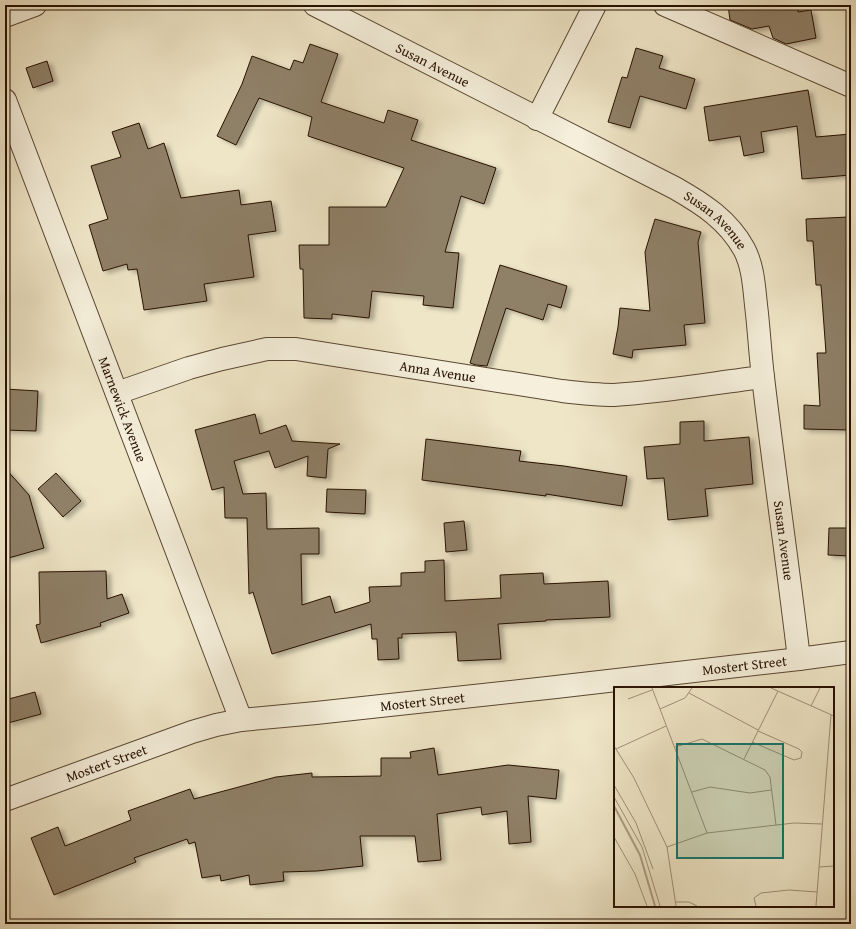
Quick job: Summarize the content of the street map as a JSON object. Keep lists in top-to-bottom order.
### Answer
{
  "streets": {
    "street": [
      "Susan Avenue",
      "Anna Avenue",
      "Marnewick Avenue",
      "Mostert Street"
    ]
  },
  "crossings": [
    ["Susan Avenue", "Anna Avenue"],
    ["Susan Avenue", "Mostert Street"],
    ["Anna Avenue", "Marnewick Avenue"],
    ["Marnewick Avenue", "Mostert Street"]
  ]
}
